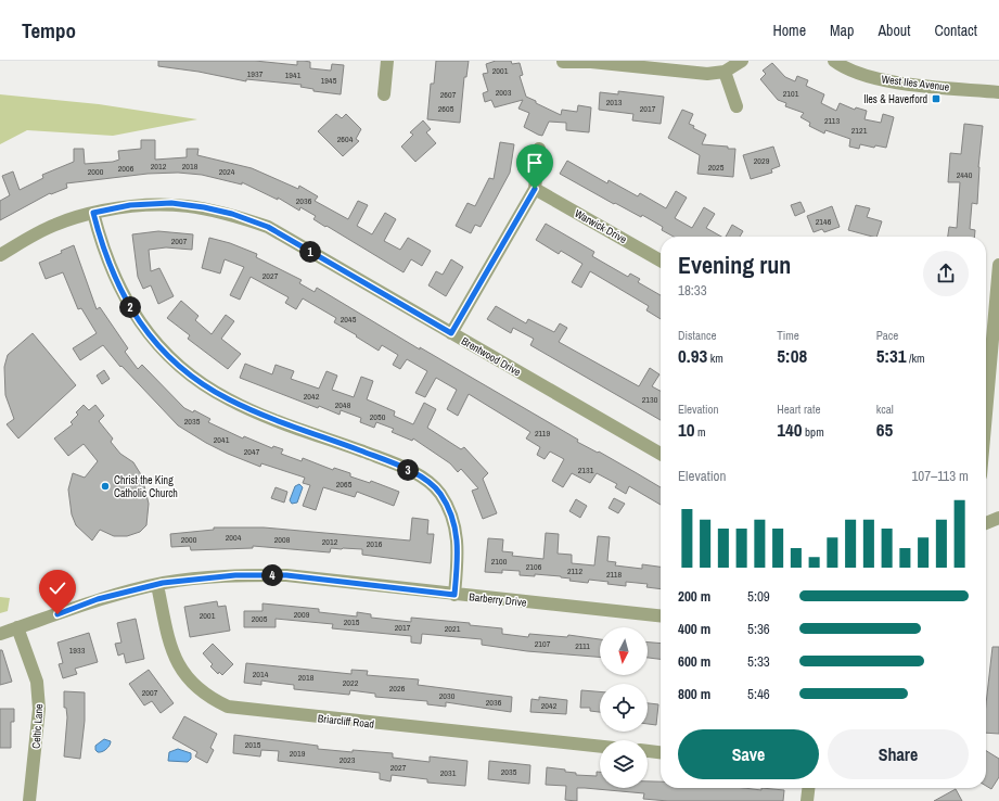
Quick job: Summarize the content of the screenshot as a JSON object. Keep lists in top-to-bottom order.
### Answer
{
  "streets": {
    "street": [
      "West Iles Avenue",
      "Warwick Drive",
      "Brentwood Drive",
      "Barberry Drive",
      "Briarcliff Road",
      "Celtic Lane"
    ]
  },
  "crossings": [
    ["Barberry Drive", "Briarcliff Road"],
    ["Barberry Drive", "Celtic Lane"]
  ],
  "places": {
    "transit": ["Iles & Haverford"],
    "other": ["Christ the King Catholic Church"]
  },
  "house_numbers": [
    "2001",
    "1937",
    "1941",
    "1945",
    "2003",
    "2101",
    "2607",
    "2013",
    "2605",
    "2017",
    "2113",
    "2121",
    "2604",
    "2029",
    "2012",
    "2018",
    "2025",
    "2006",
    "2000",
    "2024",
    "2440",
    "2036",
    "2146",
    "2007",
    "2027",
    "2045",
    "2042",
    "2130",
    "2048",
    "2050",
    "2035",
    "2119",
    "2041",
    "2047",
    "2131",
    "2065",
    "2004",
    "2000",
    "2008",
    "2012",
    "2016",
    "2100",
    "2106",
    "2112",
    "2118",
    "2009",
    "2001",
    "2005",
    "2015",
    "2017",
    "2021",
    "2107",
    "2111",
    "1933",
    "2014",
    "2018",
    "2022",
    "2026",
    "2007",
    "2030",
    "2036",
    "2042",
    "2015",
    "2019",
    "2023",
    "2027",
    "2035",
    "2031"
  ],
  "north": "bottom",
  "page": {
    "header": "Tempo",
    "nav": [
      "Home",
      "Map",
      "About",
      "Contact"
    ],
    "heading": ["Evening run", "18:33"],
    "pins": [
      "1",
      "2",
      "3",
      "4"
    ],
    "stats": [
      ["Distance", "0.93 km"],
      ["Time", "5:08"],
      ["Pace", "5:31 /km"],
      ["Elevation", "10 m"],
      ["Heart rate", "140 bpm"],
      ["kcal", "65"]
    ],
    "chart": ["Elevation", "107–113 m"],
    "list": [
      {
        "name": "200 m",
        "note": "5:09"
      },
      {
        "name": "400 m",
        "note": "5:36"
      },
      {
        "name": "600 m",
        "note": "5:33"
      },
      {
        "name": "800 m",
        "note": "5:46"
      }
    ],
    "buttons": ["Save", "Share"]
  }
}
